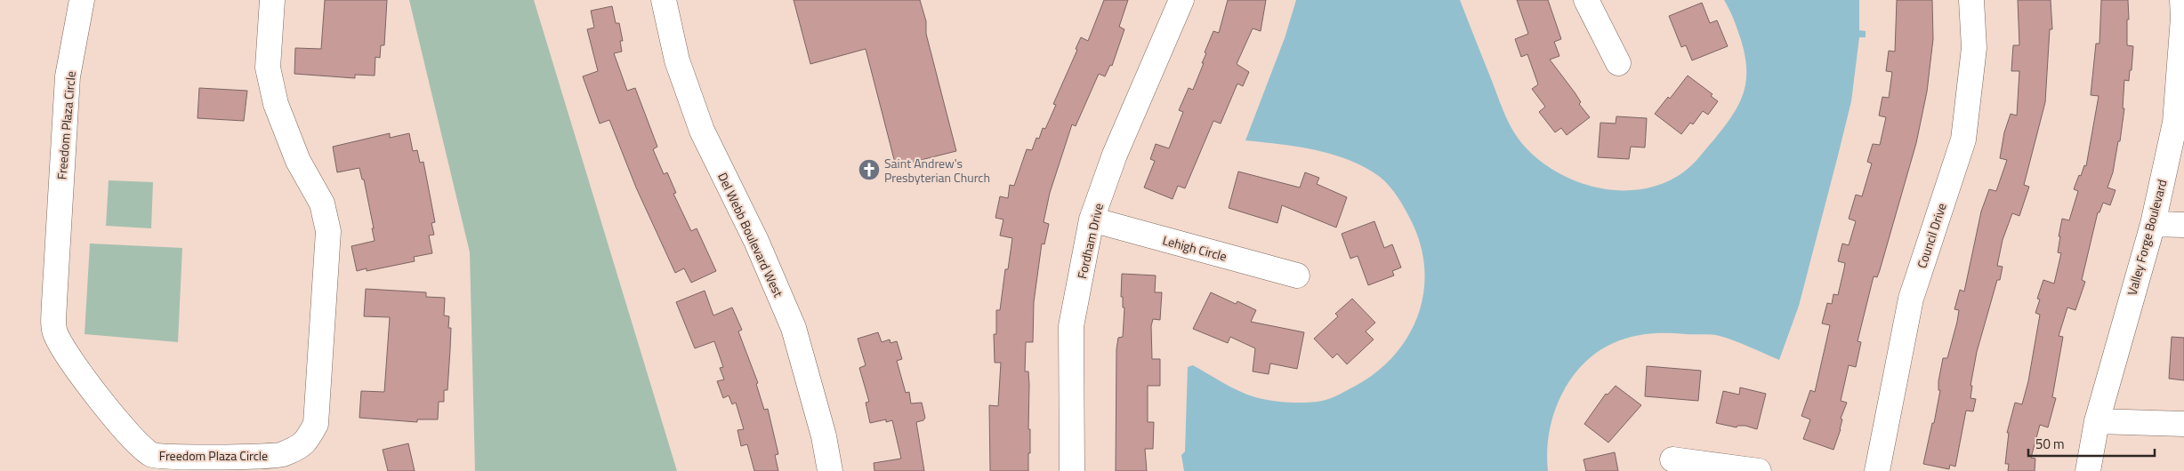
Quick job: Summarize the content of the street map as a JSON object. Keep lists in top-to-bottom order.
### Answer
{
  "streets": {
    "street": [
      "Freedom Plaza Circle",
      "Del Webb Boulevard West",
      "Council Drive",
      "Valley Forge Boulevard",
      "Fordham Drive",
      "Lehigh Circle"
    ]
  },
  "crossings": [
    ["Fordham Drive", "Lehigh Circle"]
  ],
  "places": {
    "church": ["Saint Andrew's Presbyterian Church"]
  },
  "scale_bar": "50 m"
}
